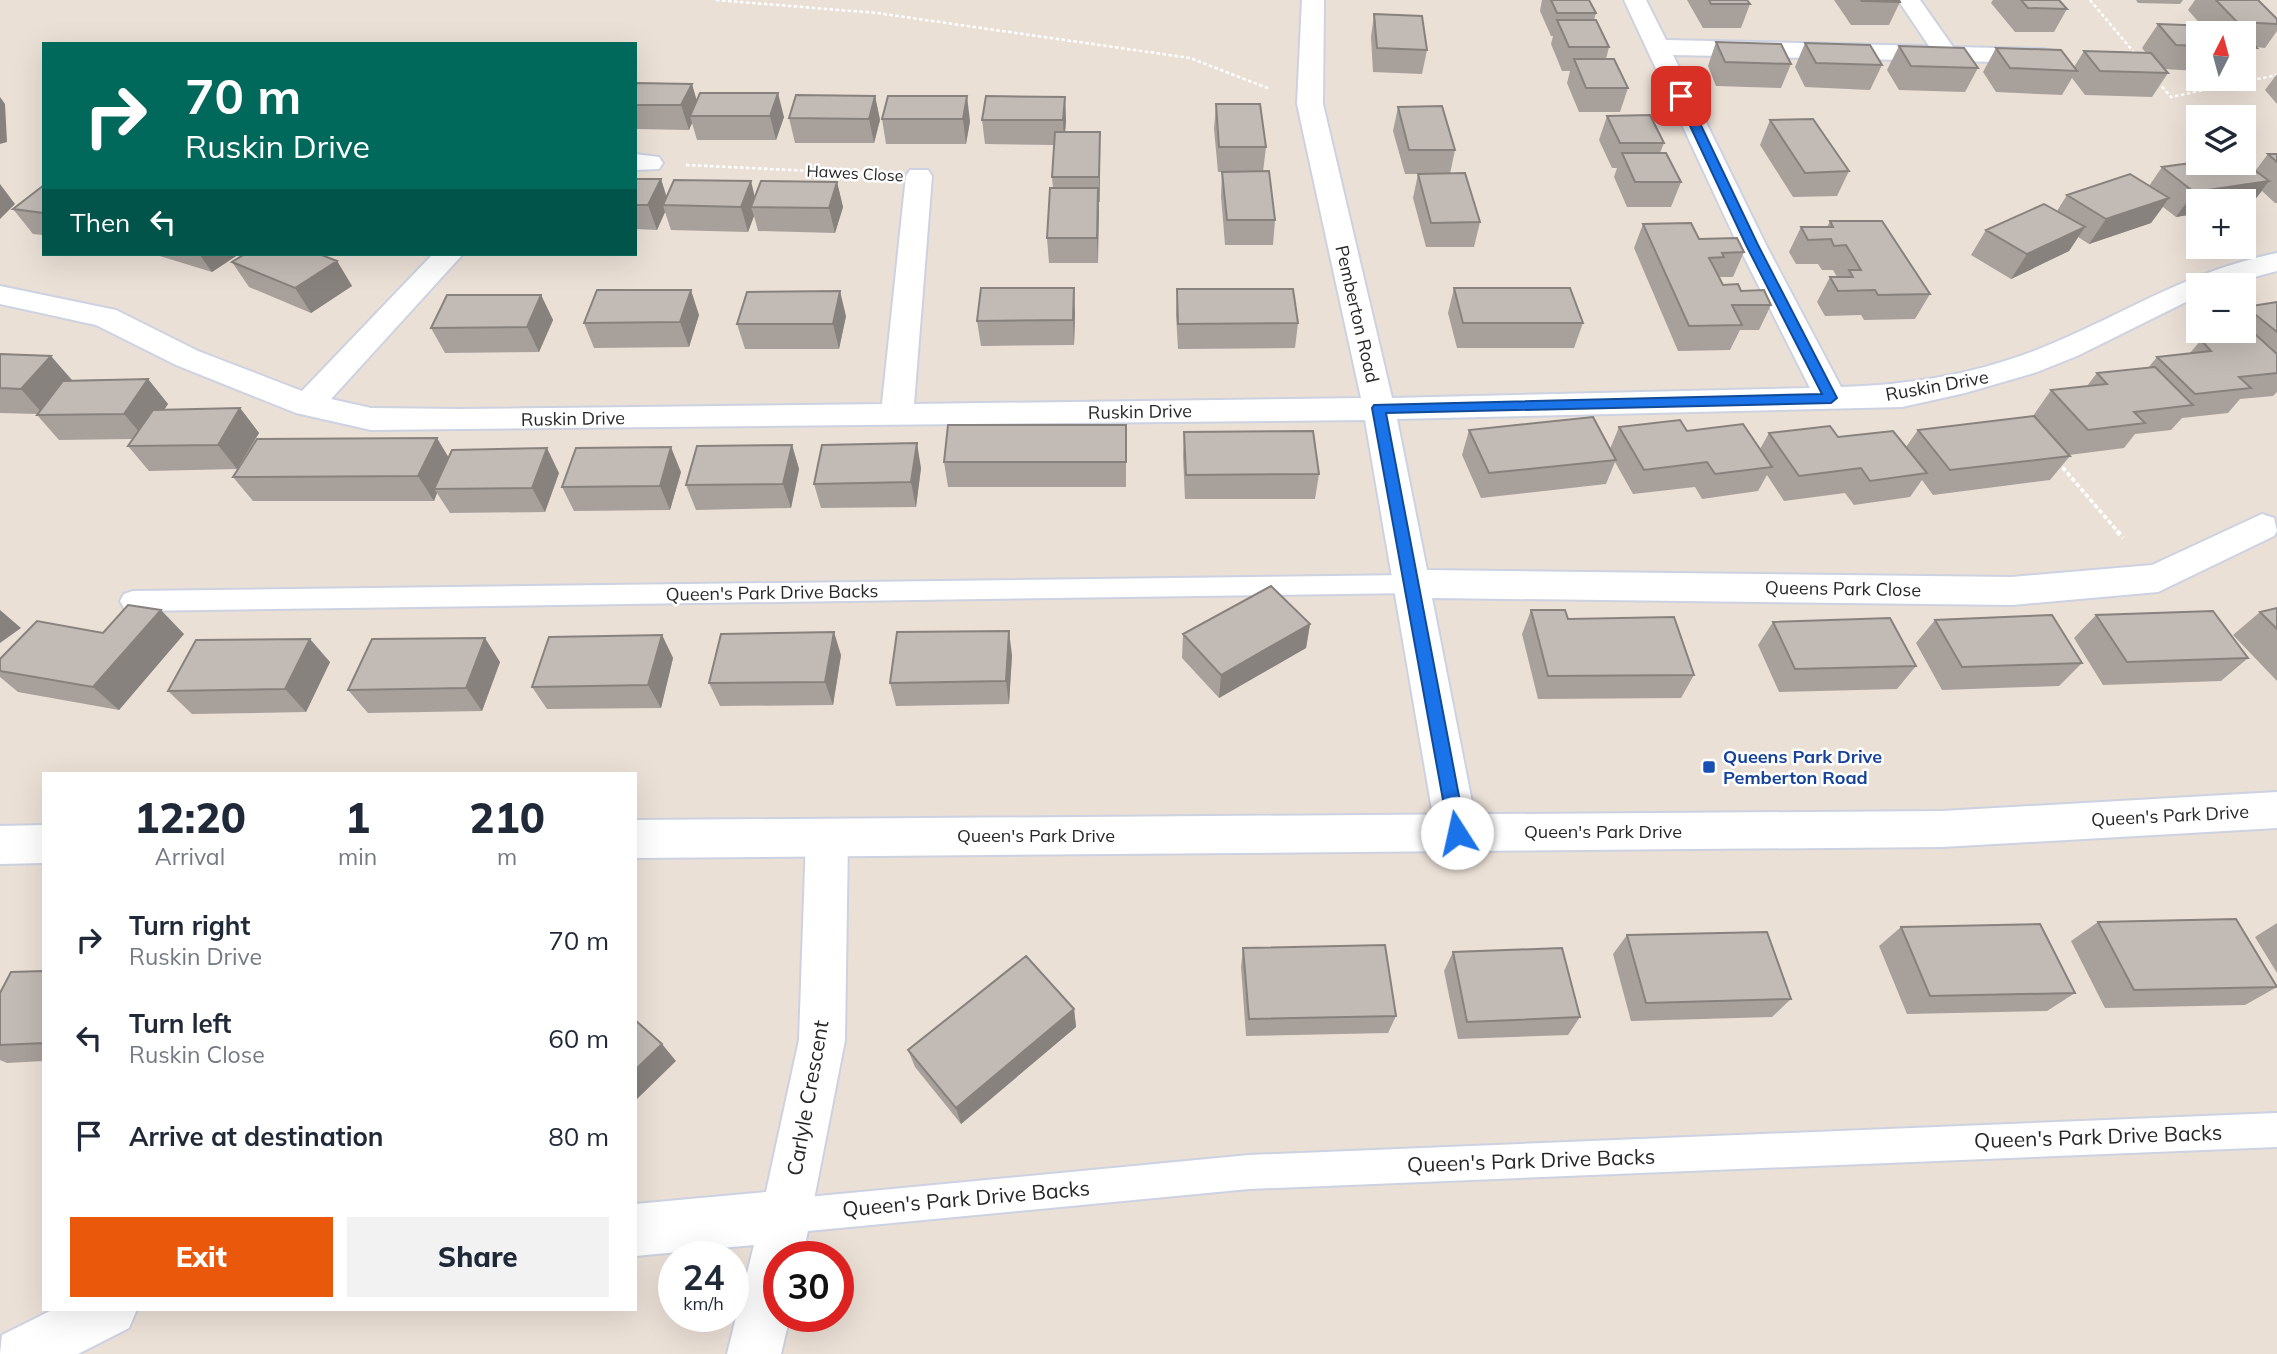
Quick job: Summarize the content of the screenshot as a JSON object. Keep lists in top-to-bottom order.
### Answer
{
  "streets": {
    "street": [
      "Hawes Close",
      "Pemberton Road",
      "Ruskin Drive",
      "Queens Park Close",
      "Queen's Park Drive",
      "Carlyle Crescent"
    ],
    "lane": ["Queen's Park Drive Backs"]
  },
  "crossings": [
    ["Hawes Close", "Ruskin Drive"],
    ["Pemberton Road", "Ruskin Drive"],
    ["Pemberton Road", "Queens Park Close"],
    ["Pemberton Road", "Queen's Park Drive Backs"],
    ["Pemberton Road", "Queen's Park Drive"],
    ["Queens Park Close", "Queen's Park Drive Backs"],
    ["Queen's Park Drive Backs", "Carlyle Crescent"],
    ["Queen's Park Drive", "Carlyle Crescent"]
  ],
  "places": {
    "transit": ["Queens Park Drive Pemberton Road"]
  },
  "north": "top",
  "page": {
    "map_buttons": ["+", "−"],
    "turn": ["70 m", "Ruskin Drive"],
    "then": "Then",
    "eta": [
      "12:20",
      "Arrival",
      "1",
      "min",
      "210",
      "m"
    ],
    "list": [
      {
        "name": "Turn right",
        "note": "Ruskin Drive",
        "value": "70 m"
      },
      {
        "name": "Turn left",
        "note": "Ruskin Close",
        "value": "60 m"
      },
      {
        "name": "Arrive at destination",
        "value": "80 m"
      }
    ],
    "buttons": ["Exit", "Share"],
    "speed": "24 km/h",
    "limit": "30"
  }
}
